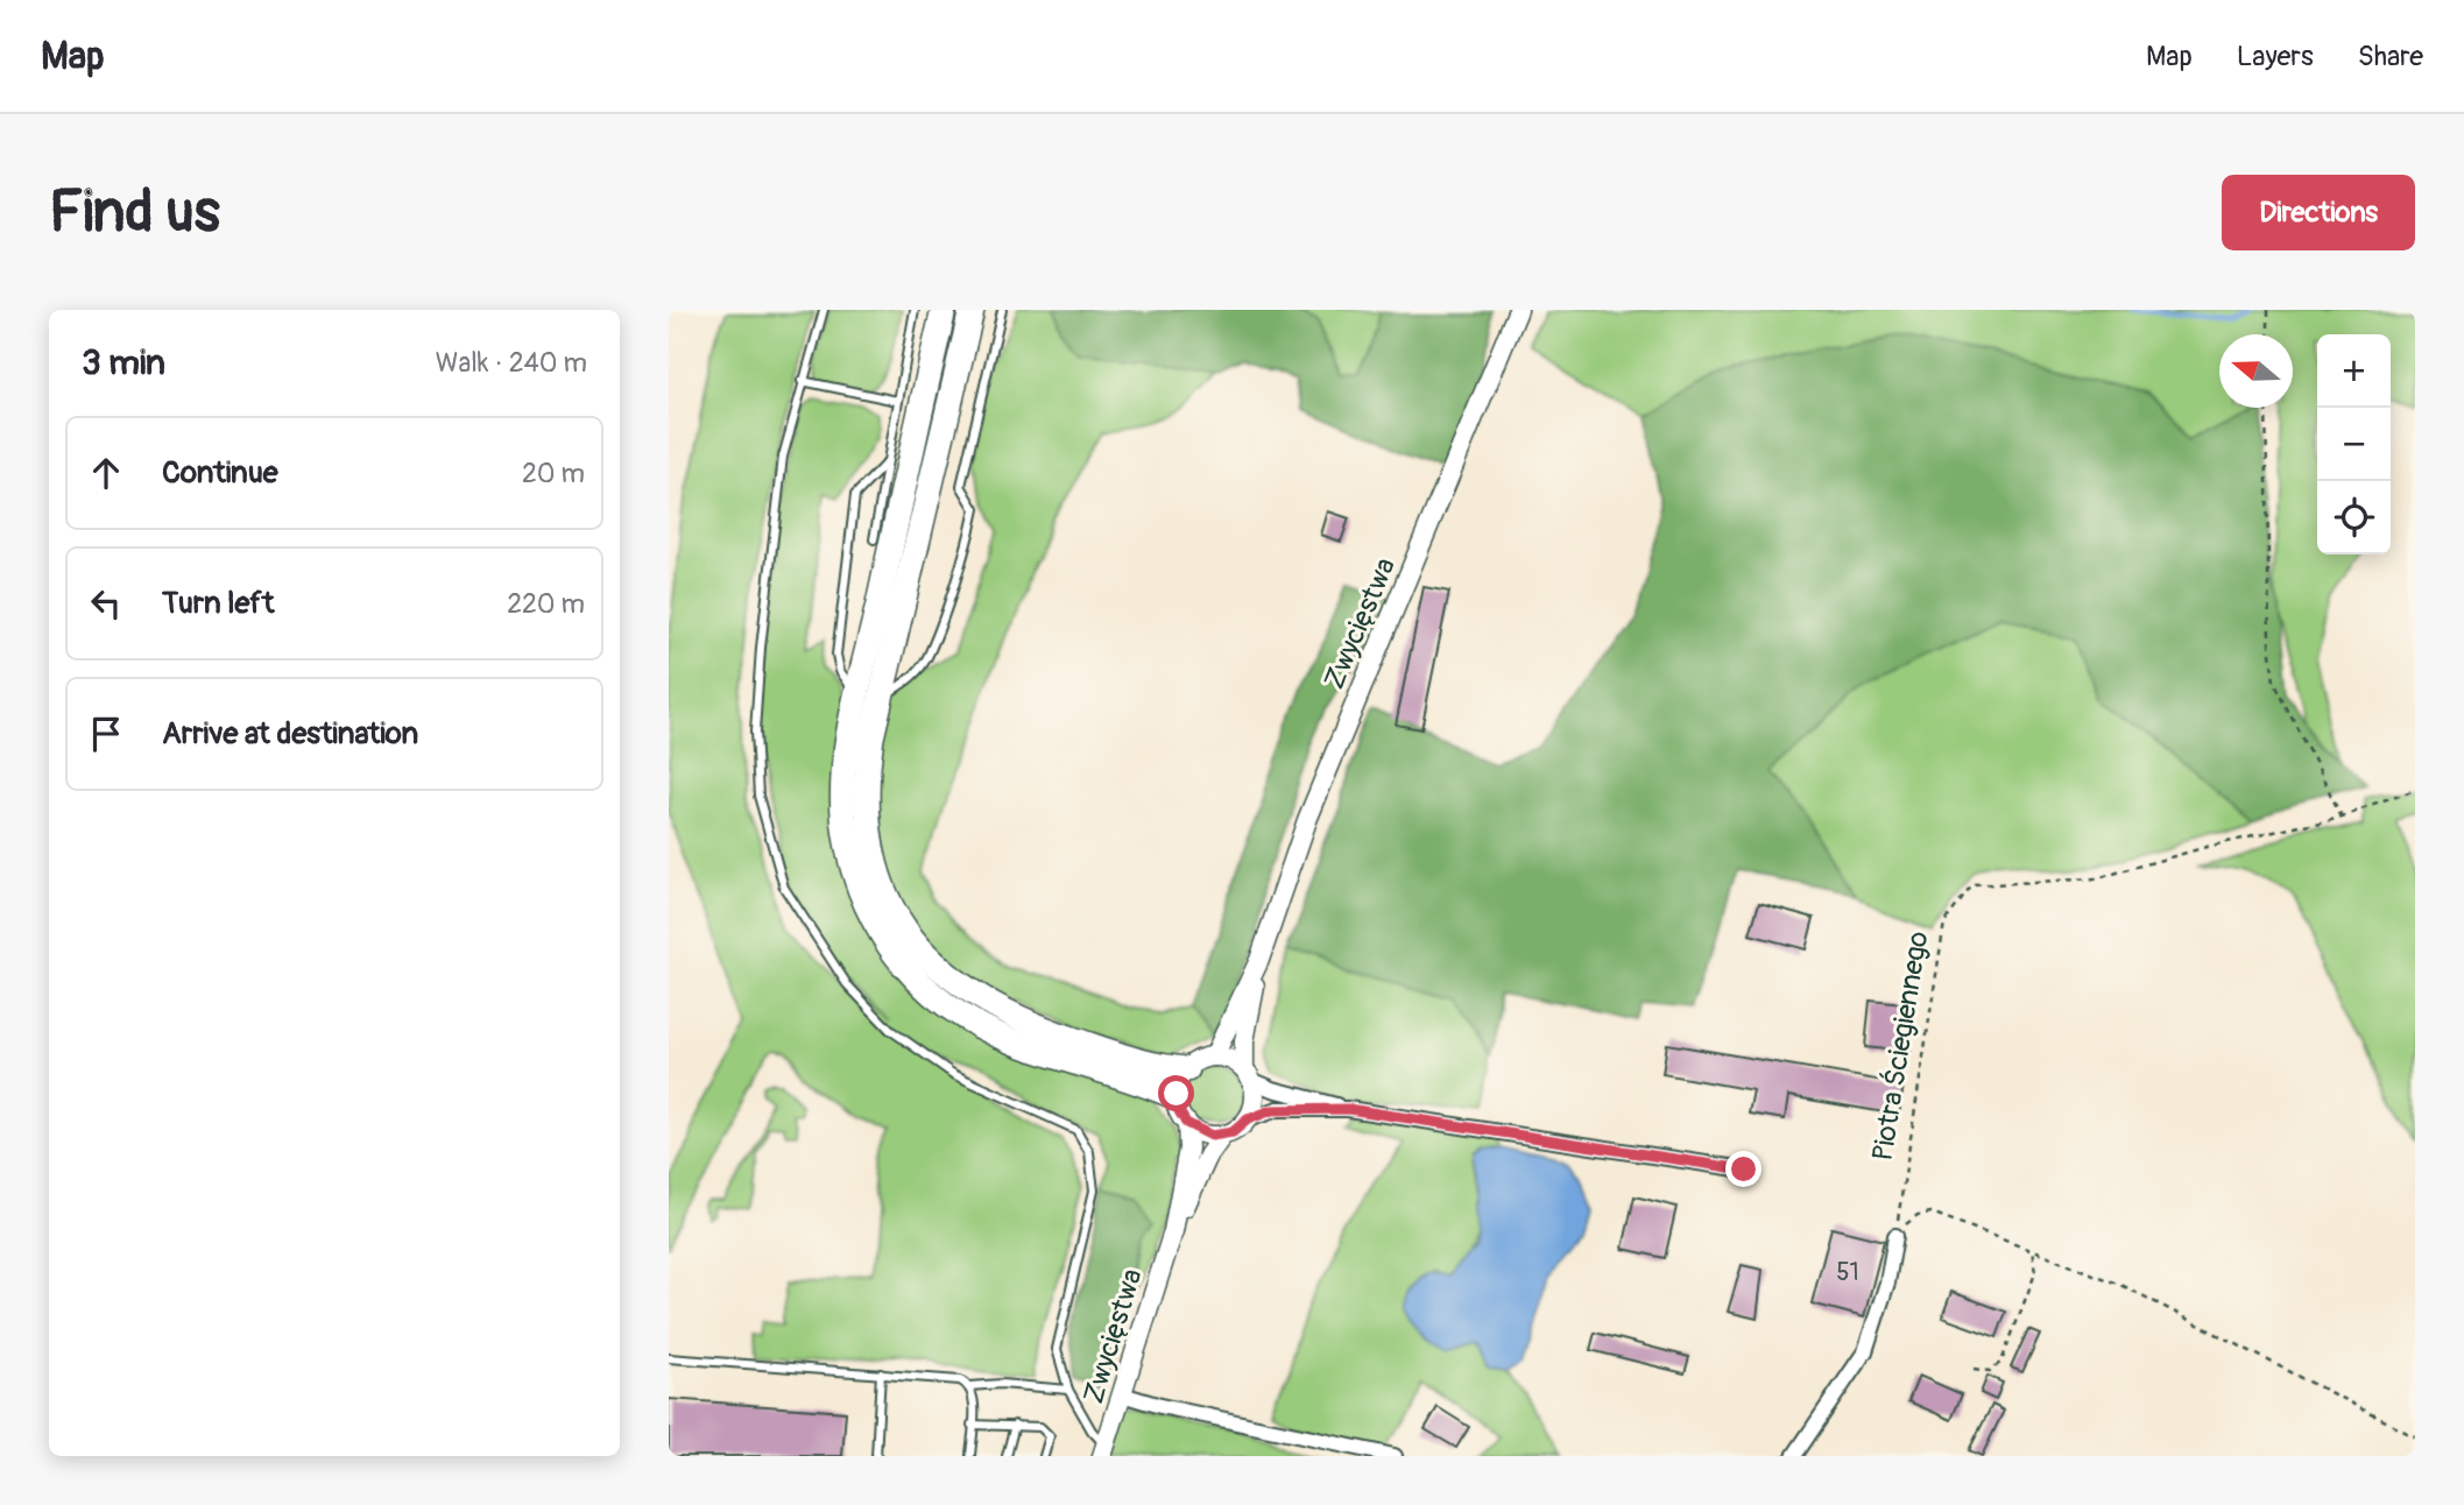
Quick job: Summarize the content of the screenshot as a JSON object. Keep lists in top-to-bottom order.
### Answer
{
  "streets": {
    "main road": ["Zwycięstwa"],
    "path": ["Piotra Ściegiennego"]
  },
  "house_numbers": ["51"],
  "north": "left",
  "page": {
    "header": "Map",
    "nav": ["Map", "Layers", "Share"],
    "buttons": "Directions",
    "title": "Find us",
    "heading": ["3 min", "Walk · 240 m"],
    "map_buttons": ["+", "−"],
    "list": [
      ["Continue", "20 m"],
      ["Turn left", "220 m"],
      "Arrive at destination"
    ]
  }
}
